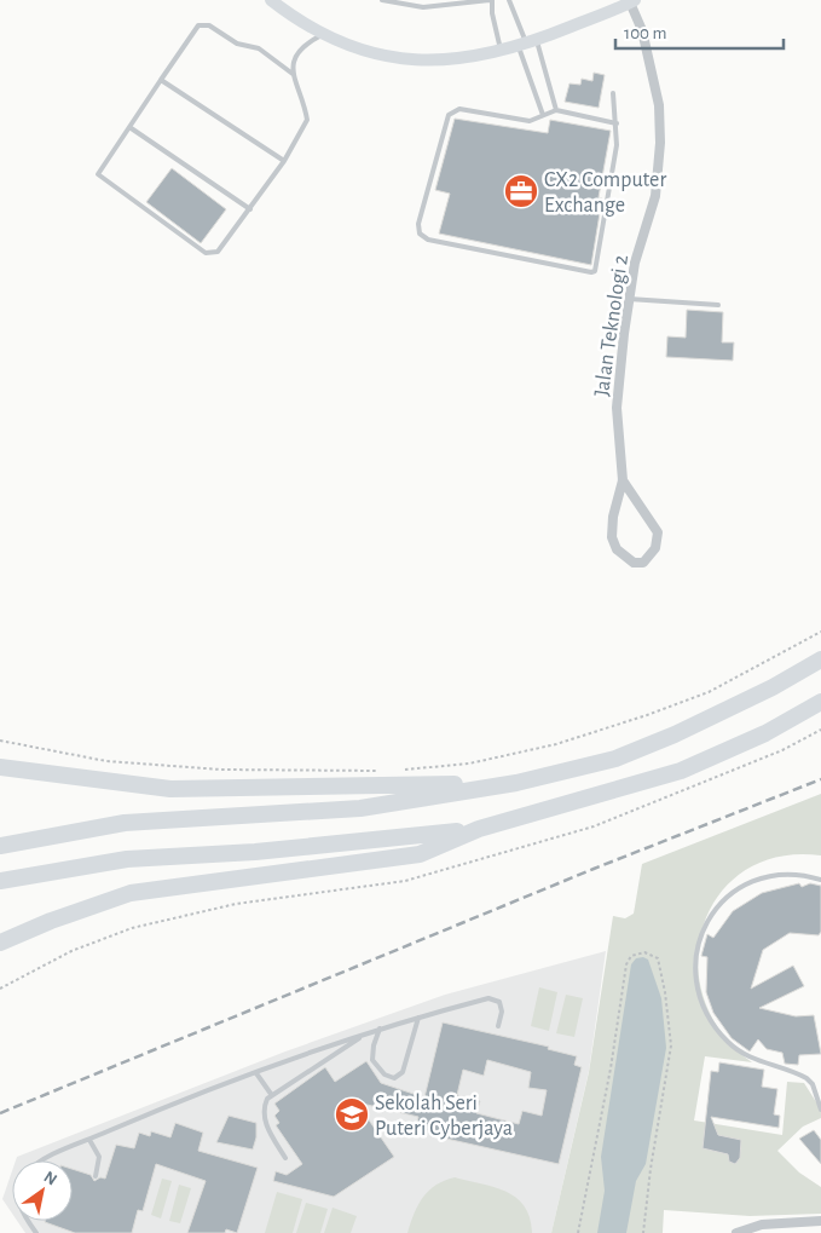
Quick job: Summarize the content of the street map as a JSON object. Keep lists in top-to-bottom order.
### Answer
{
  "streets": {
    "street": ["Jalan Teknologi 2"]
  },
  "places": {
    "office": ["CX2 Computer Exchange"],
    "school or university": ["Sekolah Seri Puteri Cyberjaya"]
  },
  "scale_bar": "100 m",
  "north": "top right"
}
